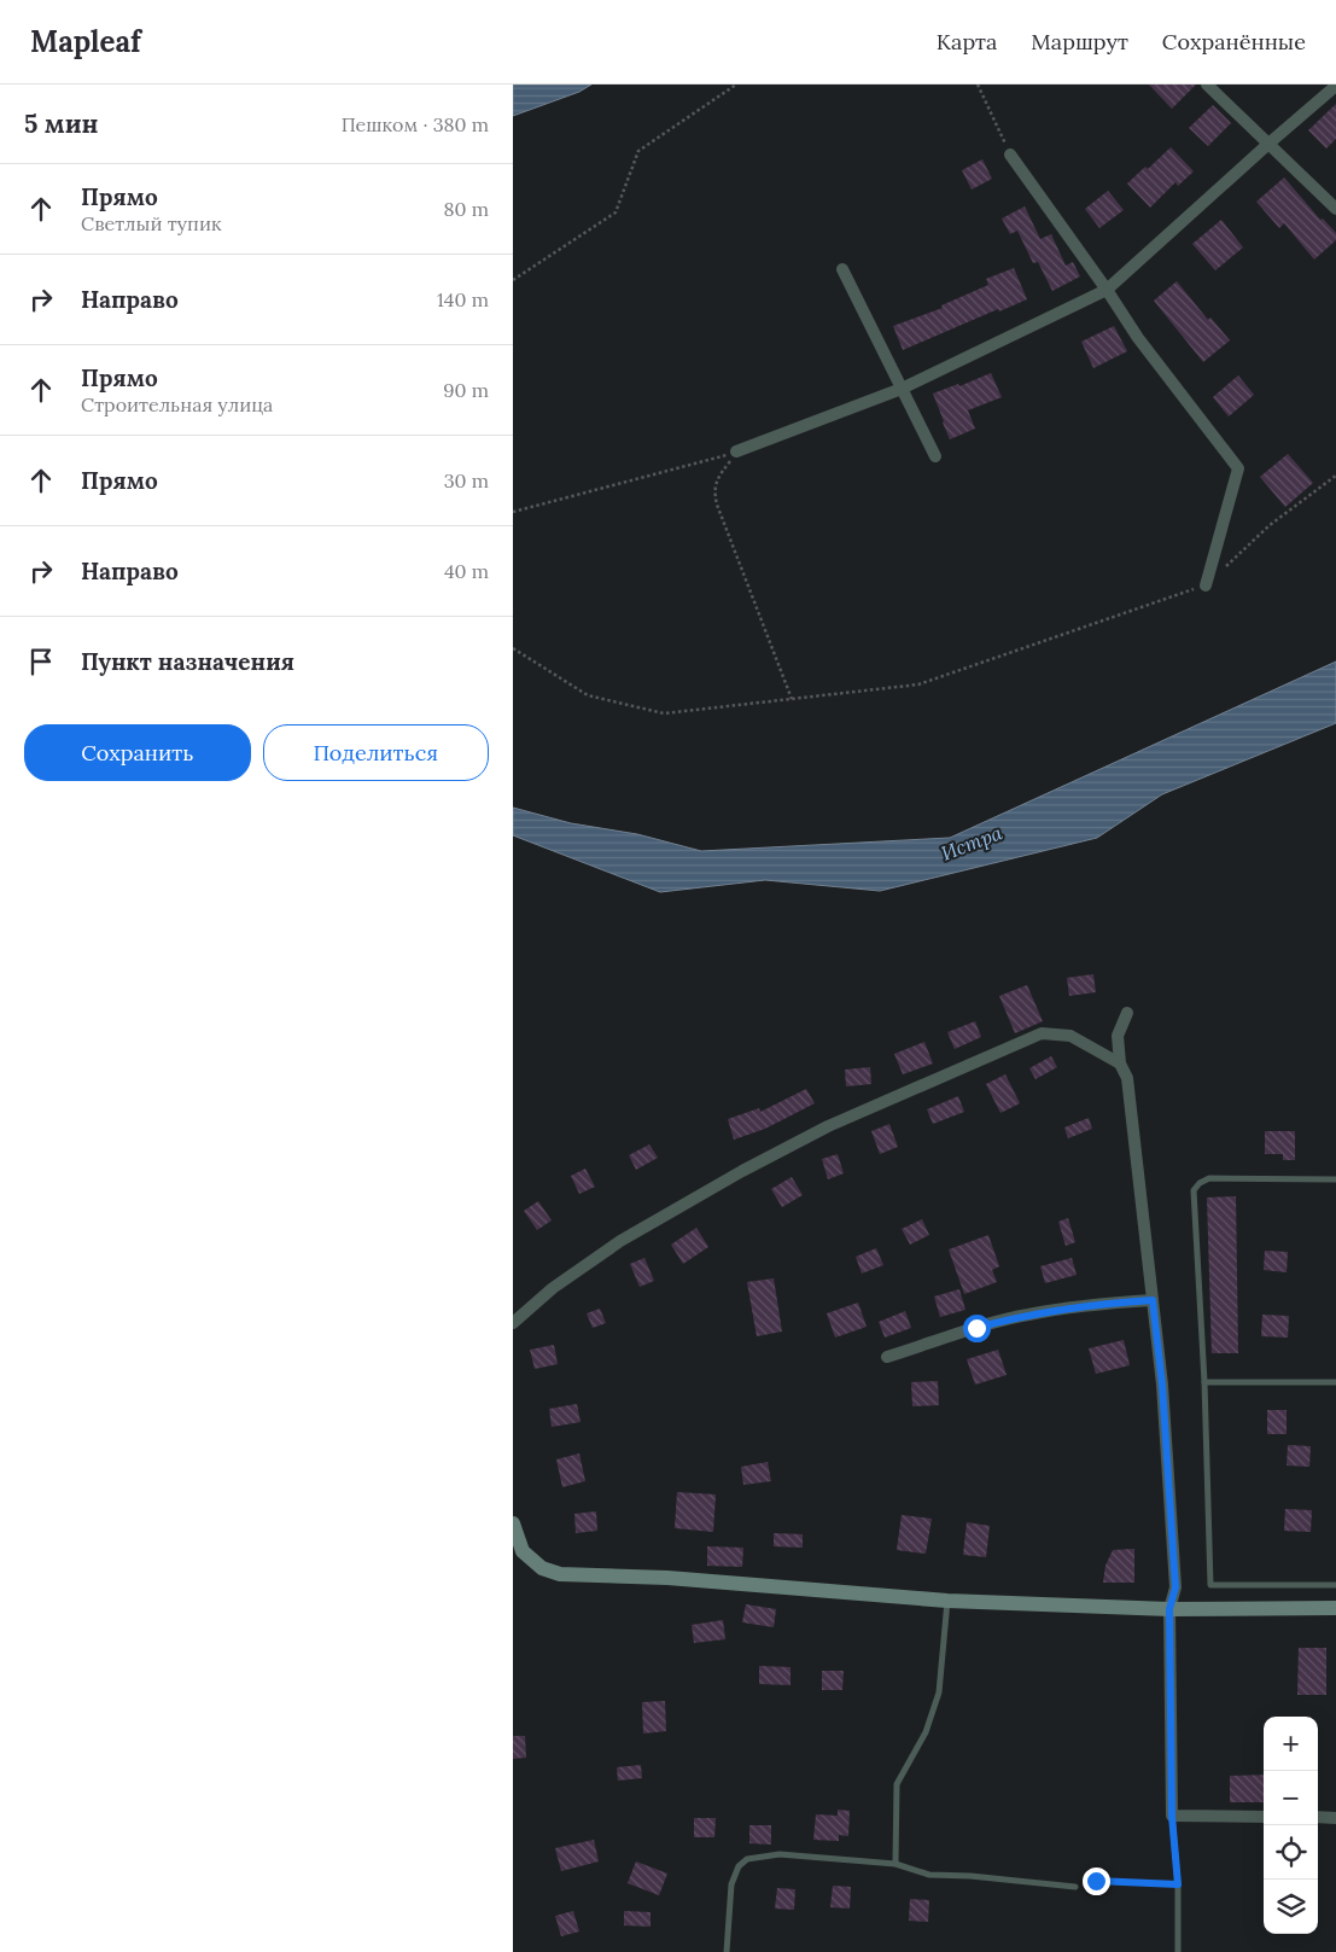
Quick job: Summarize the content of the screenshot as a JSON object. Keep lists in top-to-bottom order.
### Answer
{
  "water": ["Истра"],
  "page": {
    "header": "Mapleaf",
    "nav": ["Карта", "Маршрут", "Сохранённые"],
    "heading": ["5 мин", "Пешком · 380 m"],
    "list": [
      ["Прямо", "Светлый тупик", "80 m"],
      ["Направо", "140 m"],
      ["Прямо", "Строительная улица", "90 m"],
      ["Прямо", "30 m"],
      ["Направо", "40 m"],
      "Пункт назначения"
    ],
    "buttons": ["Сохранить", "Поделиться"],
    "map_buttons": ["+", "−"]
  }
}
